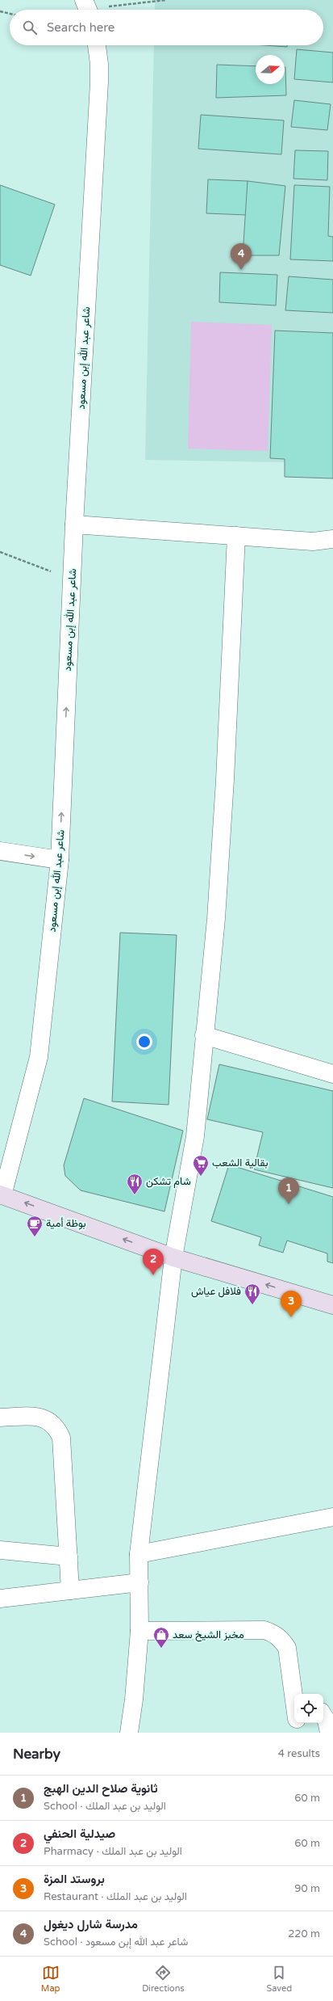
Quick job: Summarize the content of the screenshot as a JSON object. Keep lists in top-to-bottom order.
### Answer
{
  "streets": {
    "street": ["شاعر عبد الله إبن مسعود"]
  },
  "places": {
    "supermarket": ["بقالية الشعب"],
    "restaurant": ["شام تشكن", "فلافل عياش"],
    "cafe": ["بوظة أمية"],
    "shop": ["مخبز الشيخ سعد"]
  },
  "north": "right",
  "page": {
    "search": "Search here",
    "pins": [
      "4",
      "1",
      "2",
      "3"
    ],
    "heading": ["Nearby", "4 results"],
    "list": [
      {
        "mark": "1",
        "name": "ثانوية صلاح الدين الهبج",
        "note": "School · الوليد بن عبد الملك",
        "value": "60 m"
      },
      {
        "mark": "2",
        "name": "صيدلية الحنفي",
        "note": "Pharmacy · الوليد بن عبد الملك",
        "value": "60 m"
      },
      {
        "mark": "3",
        "name": "بروستد المزة",
        "note": "Restaurant · الوليد بن عبد الملك",
        "value": "90 m"
      },
      {
        "mark": "4",
        "name": "مدرسة شارل ديغول",
        "note": "School · شاعر عبد الله إبن مسعود",
        "value": "220 m"
      }
    ],
    "nav": ["Map", "Directions", "Saved"]
  }
}
